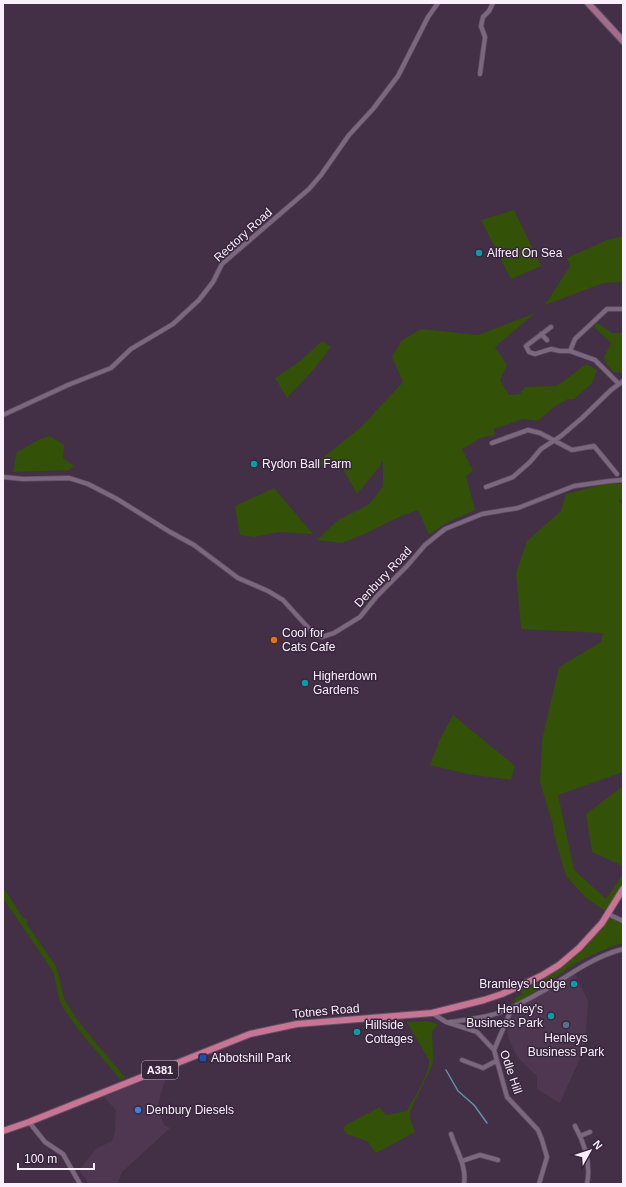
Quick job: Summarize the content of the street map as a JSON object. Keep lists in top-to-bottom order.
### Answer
{
  "streets": {
    "main road": ["Totnes Road", "A381"],
    "street": ["Rectory Road", "Denbury Road", "Odle Hill"]
  },
  "crossings": [
    ["Totnes Road", "Odle Hill"]
  ],
  "places": {
    "other": [
      "Alfred On Sea",
      "Rydon Ball Farm",
      "Cool for Cats Cafe",
      "Higherdown Gardens",
      "Bramleys Lodge",
      "Henley's Business Park",
      "Henleys Business Park",
      "Hillside Cottages",
      "Denbury Diesels"
    ],
    "transit": ["Abbotshill Park"]
  },
  "scale_bar": "100 m",
  "north": "top right"
}
